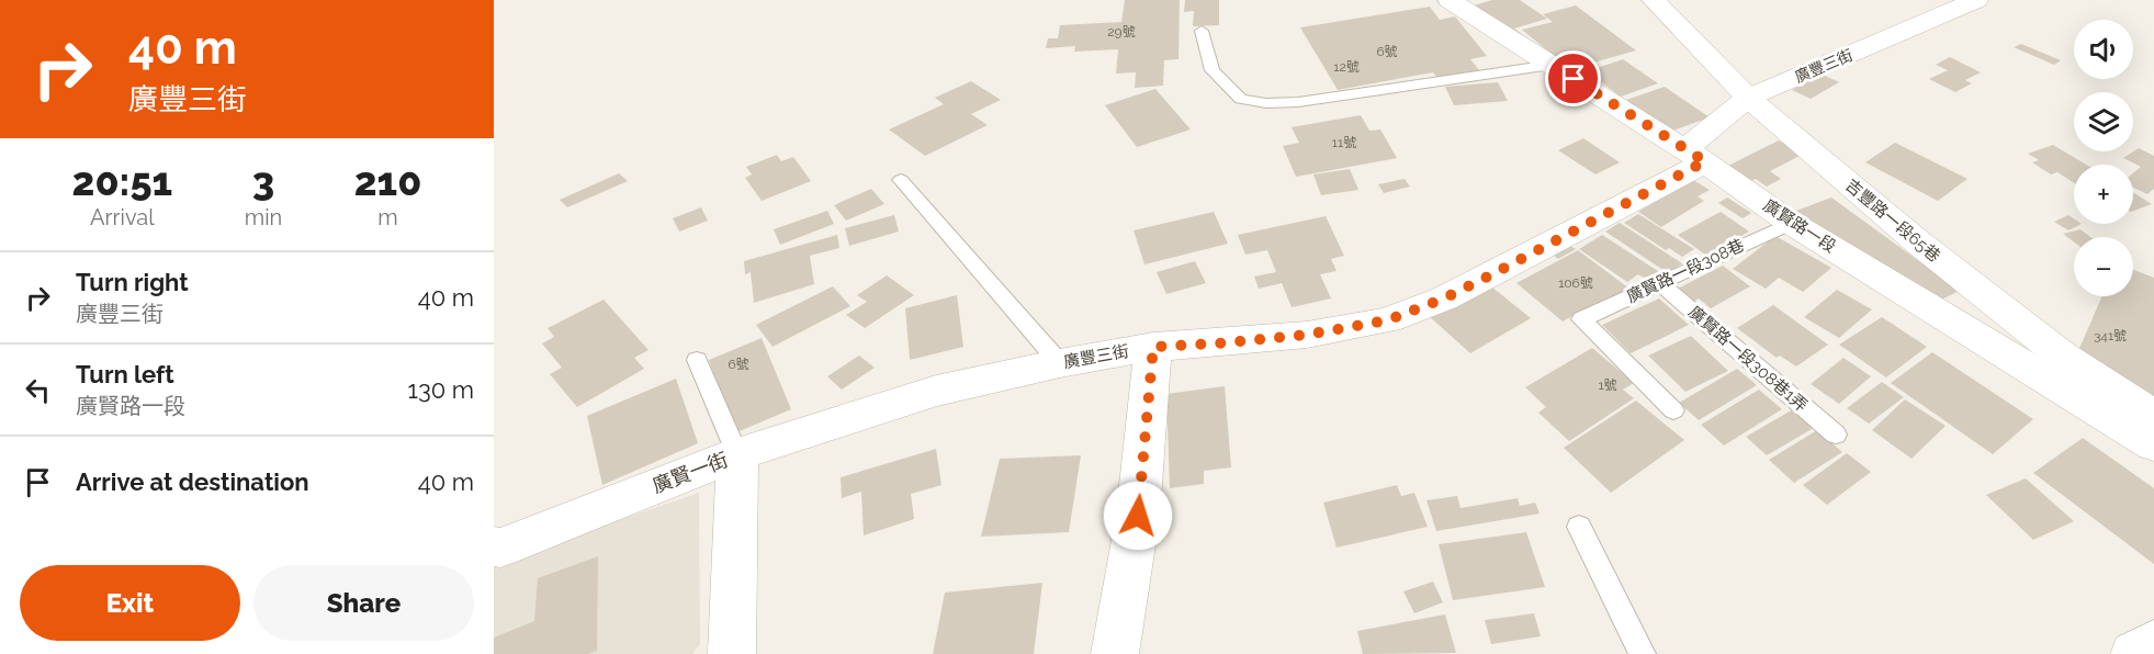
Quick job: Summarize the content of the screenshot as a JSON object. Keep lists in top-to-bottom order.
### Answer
{
  "streets": {
    "street": [
      "廣豐三街",
      "吉豐路一段65巷",
      "廣賢路一段",
      "廣賢一街"
    ],
    "lane": ["廣賢路一段308巷", "廣賢路一段308巷1弄"]
  },
  "crossings": [
    ["廣豐三街", "吉豐路一段65巷"],
    ["廣豐三街", "廣賢路一段"],
    ["廣豐三街", "廣賢一街"],
    ["廣賢路一段", "廣賢路一段308巷"],
    ["廣賢路一段308巷", "廣賢路一段308巷1弄"]
  ],
  "house_numbers": [
    "29號",
    "6號",
    "12號",
    "11號",
    "106號",
    "341號",
    "6號",
    "1號"
  ],
  "page": {
    "turn": ["40 m", "廣豐三街"],
    "map_buttons": ["+", "−"],
    "eta": [
      "20:51",
      "Arrival",
      "3",
      "min",
      "210",
      "m"
    ],
    "list": [
      {
        "name": "Turn right",
        "note": "廣豐三街",
        "value": "40 m"
      },
      {
        "name": "Turn left",
        "note": "廣賢路一段",
        "value": "130 m"
      },
      {
        "name": "Arrive at destination",
        "value": "40 m"
      }
    ],
    "buttons": ["Exit", "Share"]
  }
}
